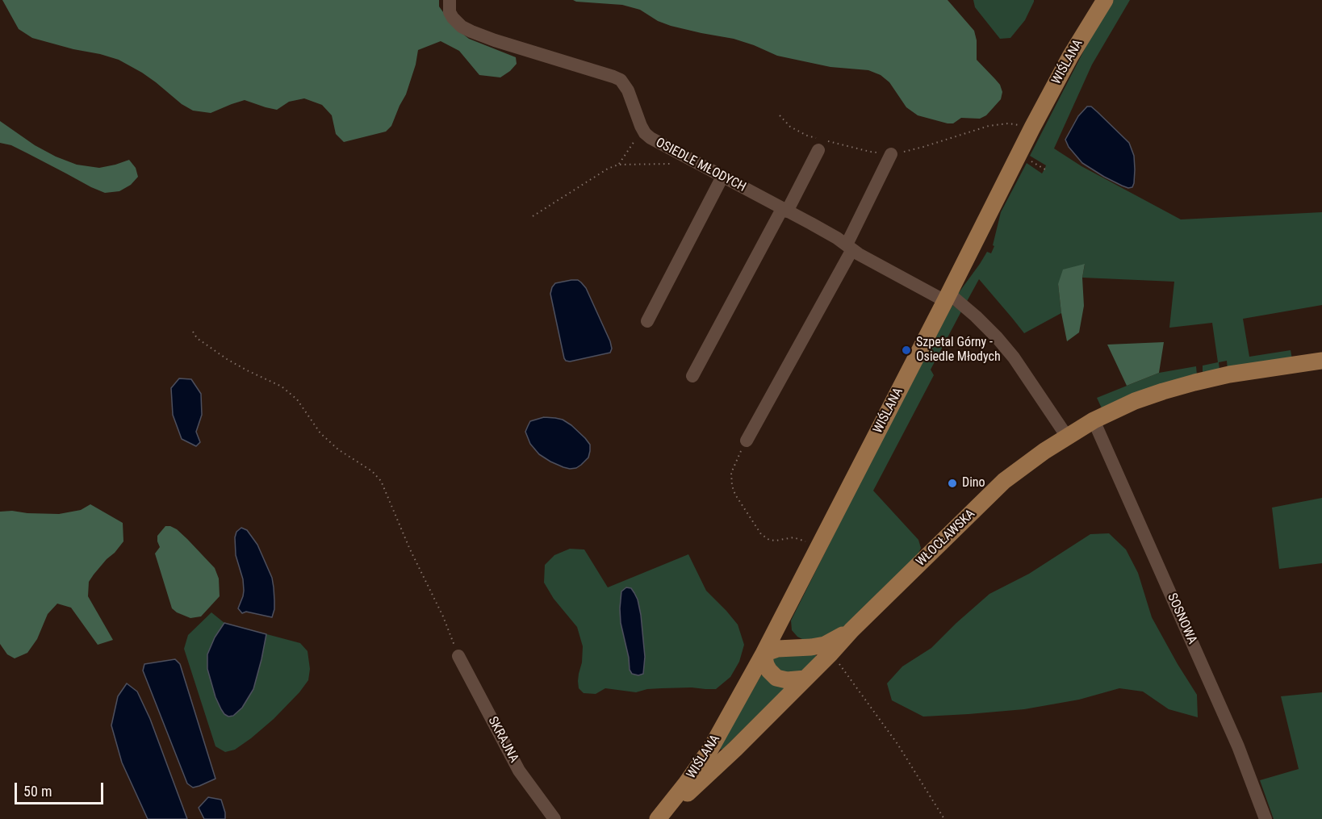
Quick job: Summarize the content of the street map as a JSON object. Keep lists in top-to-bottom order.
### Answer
{
  "streets": {
    "main road": ["WIŚLANA", "WŁOCŁAWSKA"],
    "street": ["OSIEDLE MŁODYCH", "SOSNOWA", "SKRAJNA"]
  },
  "crossings": [
    ["WIŚLANA", "OSIEDLE MŁODYCH"],
    ["WIŚLANA", "WŁOCŁAWSKA"],
    ["OSIEDLE MŁODYCH", "WŁOCŁAWSKA"],
    ["WŁOCŁAWSKA", "SOSNOWA"]
  ],
  "places": ["Szpetal Górny - Osiedle Młodych", "Dino"],
  "scale_bar": "50 m"
}
